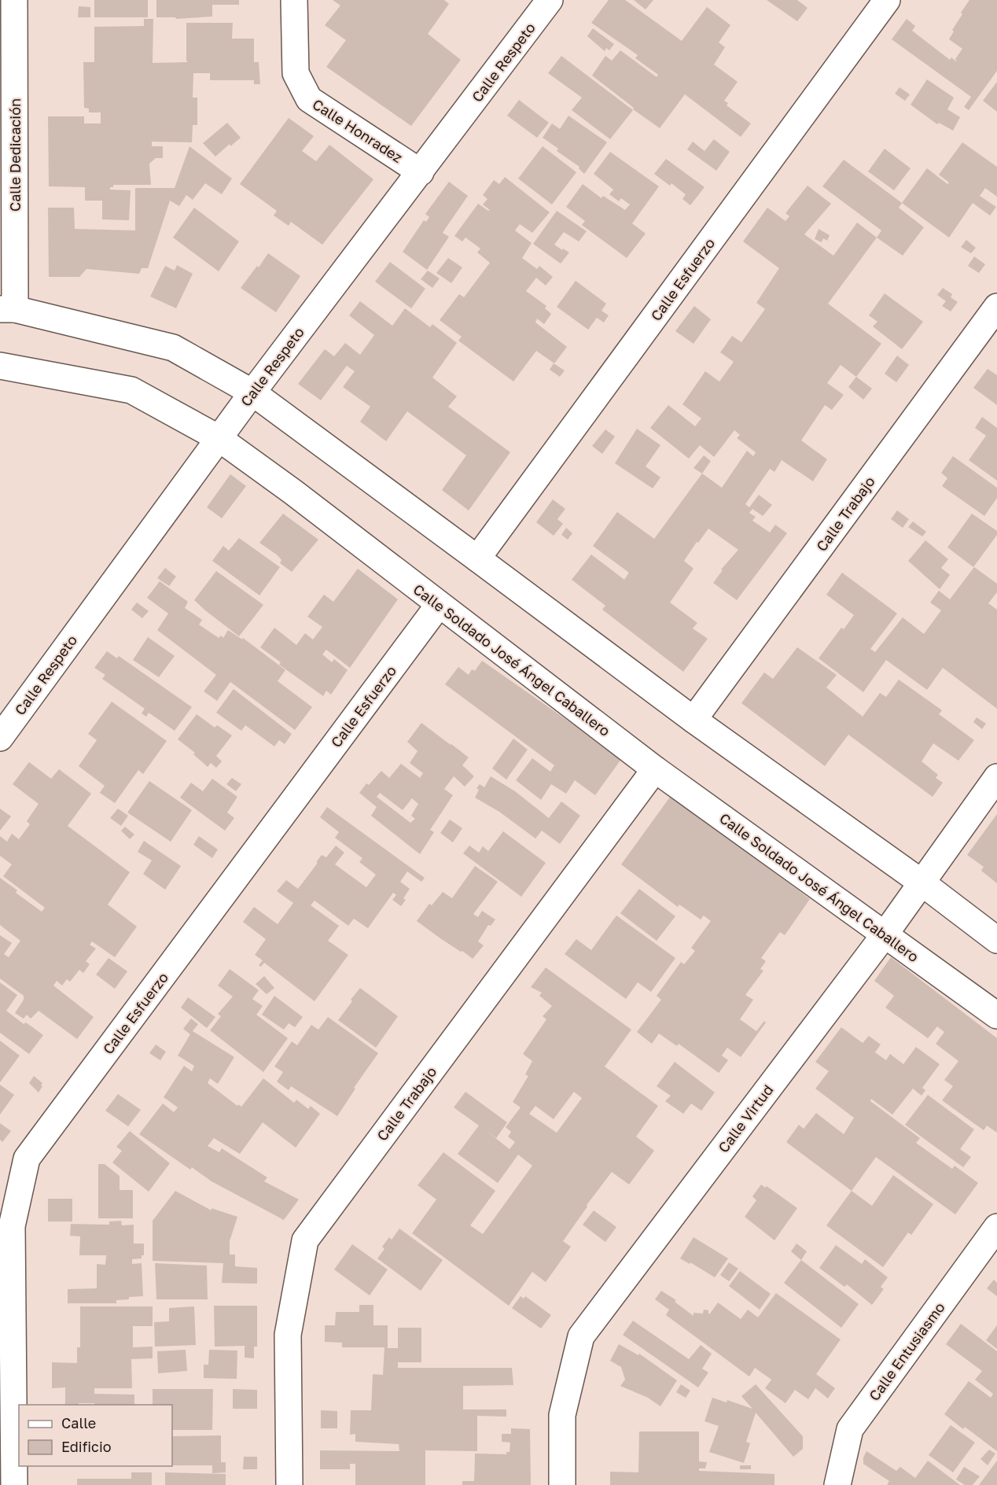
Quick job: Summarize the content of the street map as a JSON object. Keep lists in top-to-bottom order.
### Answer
{
  "streets": {
    "street": [
      "Calle Respeto",
      "Calle Honradez",
      "Calle Dedicación",
      "Calle Esfuerzo",
      "Calle Trabajo",
      "Calle Soldado José Ángel Caballero",
      "Calle Virtud",
      "Calle Entusiasmo"
    ]
  },
  "crossings": [
    ["Calle Respeto", "Calle Honradez"],
    ["Calle Respeto", "Calle Soldado José Ángel Caballero"],
    ["Calle Esfuerzo", "Calle Soldado José Ángel Caballero"],
    ["Calle Trabajo", "Calle Soldado José Ángel Caballero"],
    ["Calle Soldado José Ángel Caballero", "Calle Virtud"]
  ],
  "legend": ["Calle", "Edificio"]
}
